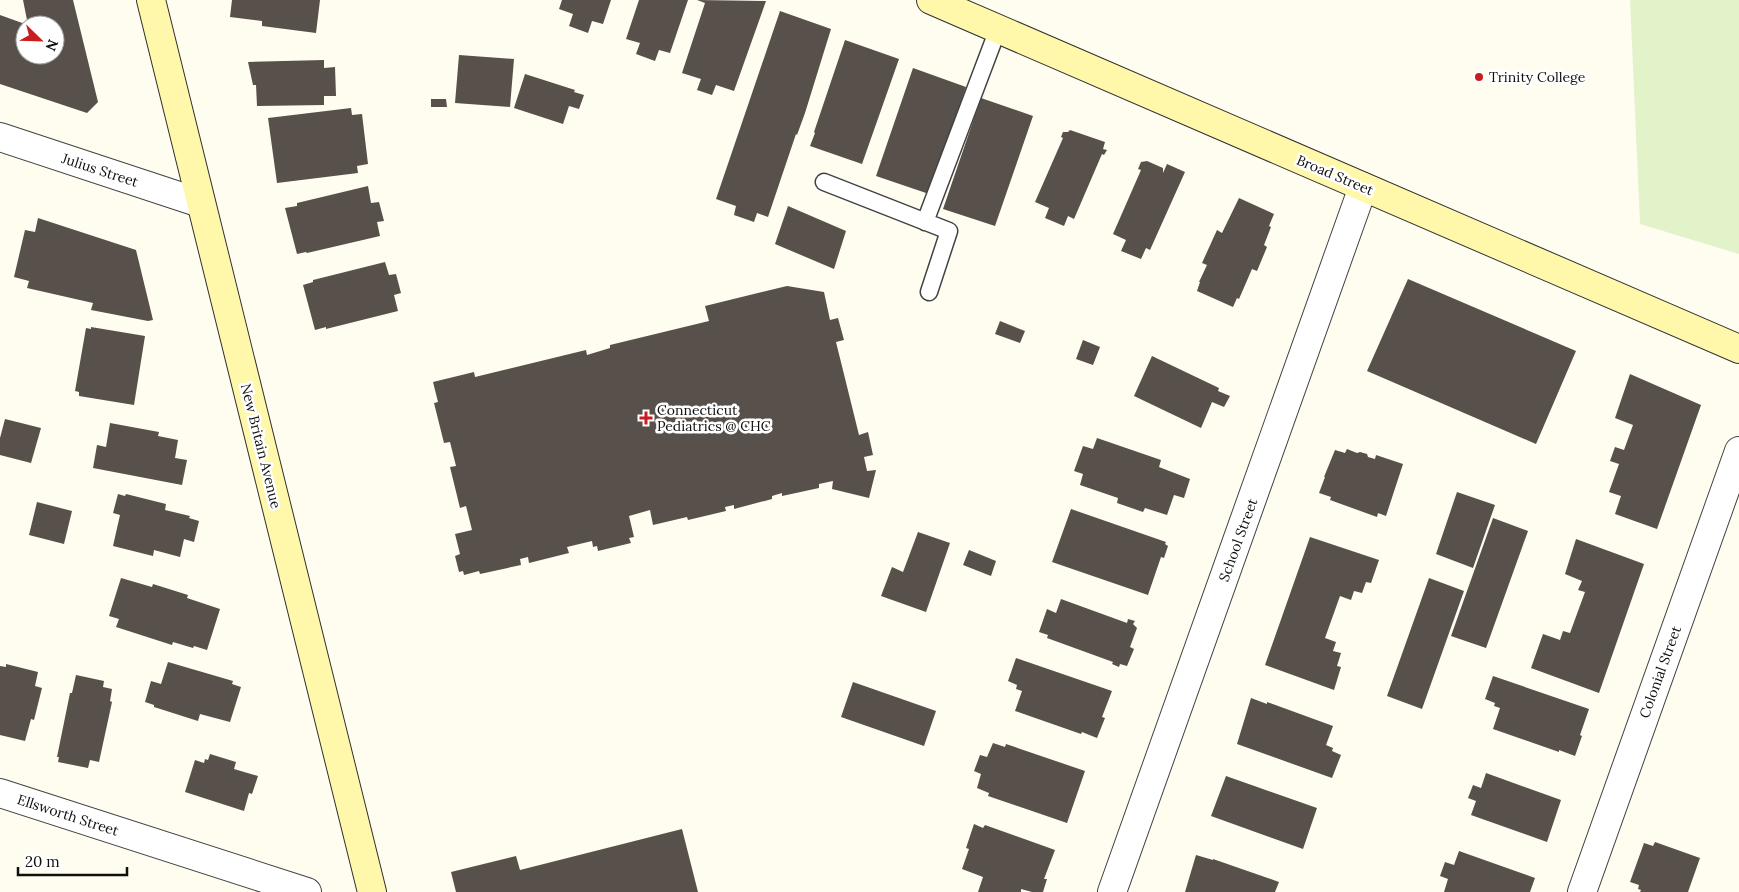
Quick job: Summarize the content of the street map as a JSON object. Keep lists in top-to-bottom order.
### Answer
{
  "streets": {
    "main road": ["Broad Street", "New Britain Avenue"],
    "street": [
      "Julius Street",
      "School Street",
      "Colonial Street",
      "Ellsworth Street"
    ]
  },
  "crossings": [
    ["Julius Street", "New Britain Avenue"],
    ["Broad Street", "School Street"]
  ],
  "places": {
    "other": ["Trinity College"],
    "health": ["Connecticut Pediatrics @ CHC"]
  },
  "scale_bar": "20 m",
  "north": "bottom right"
}
